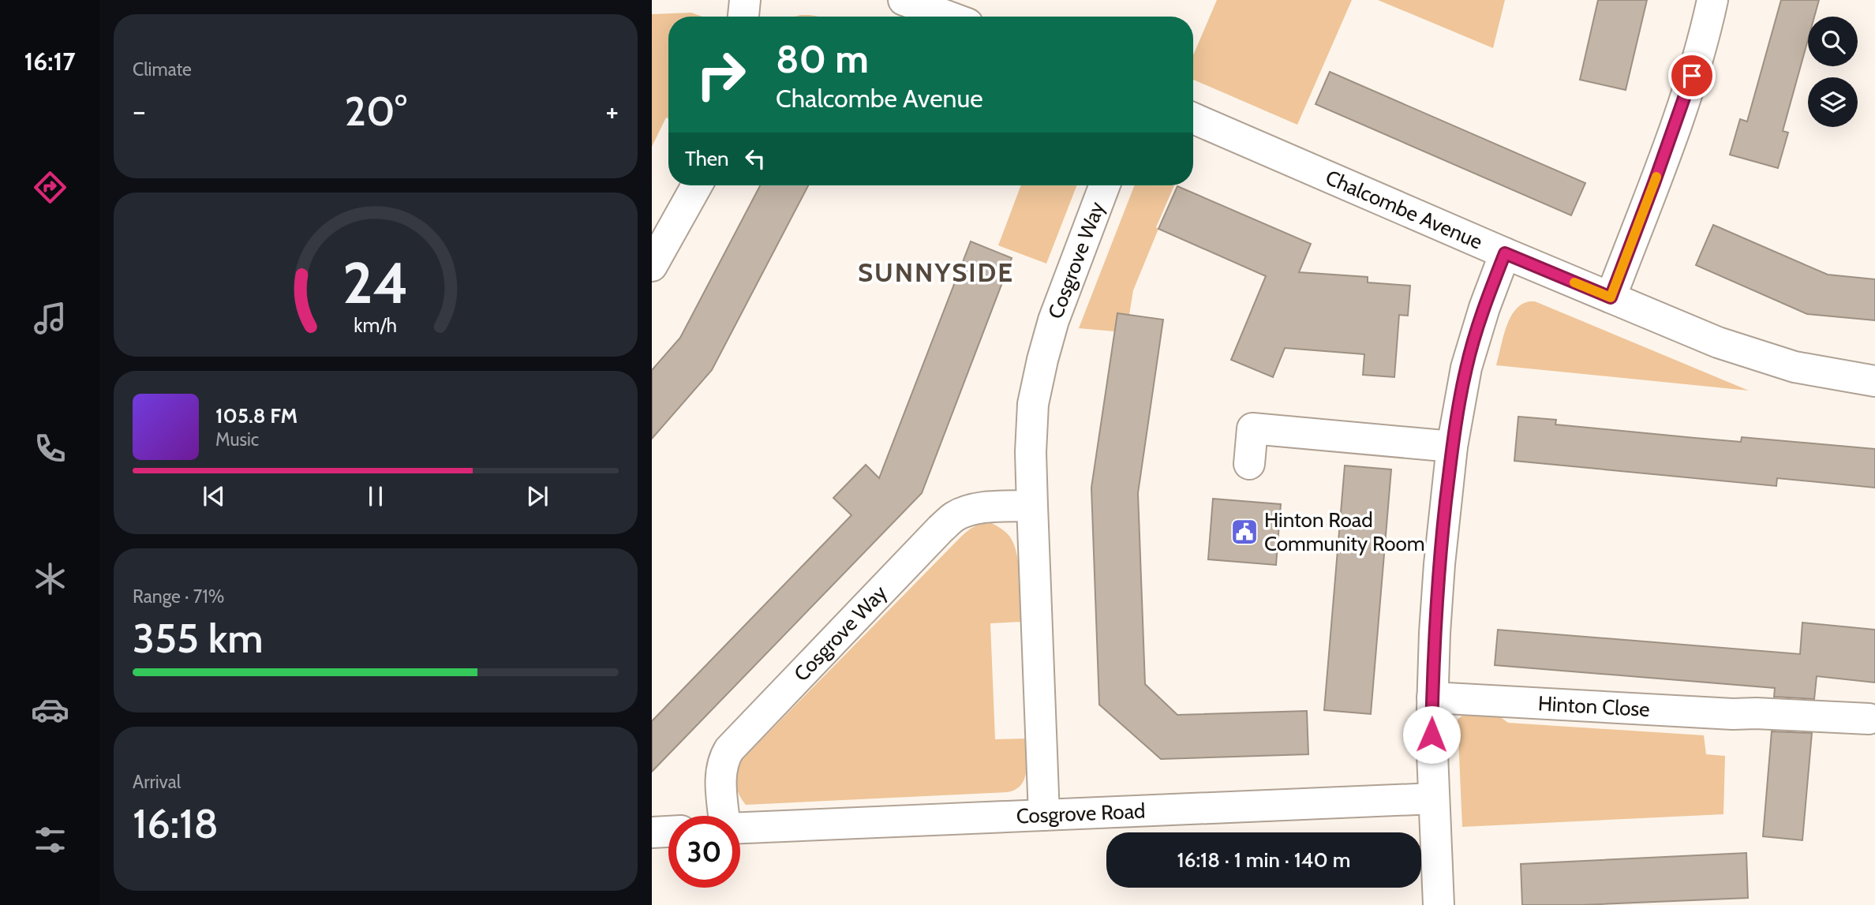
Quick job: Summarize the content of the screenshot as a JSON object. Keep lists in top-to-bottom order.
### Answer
{
  "streets": {
    "street": [
      "Chalcombe Avenue",
      "Cosgrove Way",
      "Hinton Close",
      "Cosgrove Road"
    ]
  },
  "crossings": [
    ["Cosgrove Way", "Cosgrove Road"]
  ],
  "districts": ["SUNNYSIDE"],
  "places": {
    "public building": ["Hinton Road Community Room"]
  },
  "page": {
    "tabs": "16:17",
    "tile": [
      "Climate",
      ["Range · 71%", "355 km"],
      ["Arrival", "16:18"]
    ],
    "turn": ["80 m", "Chalcombe Avenue"],
    "heat": ["−", "20°", "+"],
    "then": "Then",
    "song": ["105.8 FM", "Music"],
    "limit": "30",
    "trip": "16:18 · 1 min · 140 m",
    "gauge": ["24", "km/h"]
  }
}
